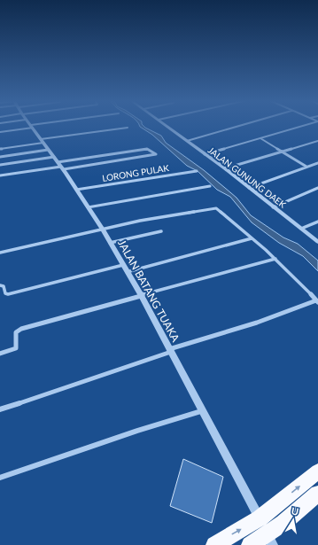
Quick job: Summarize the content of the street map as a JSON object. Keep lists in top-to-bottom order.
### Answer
{
  "streets": {
    "street": ["LORONG PULAK", "JALAN GUNUNG DAEK", "JALAN BATANG TUAKA"]
  },
  "crossings": [
    ["LORONG PULAK", "JALAN BATANG TUAKA"]
  ],
  "north": "top"
}
